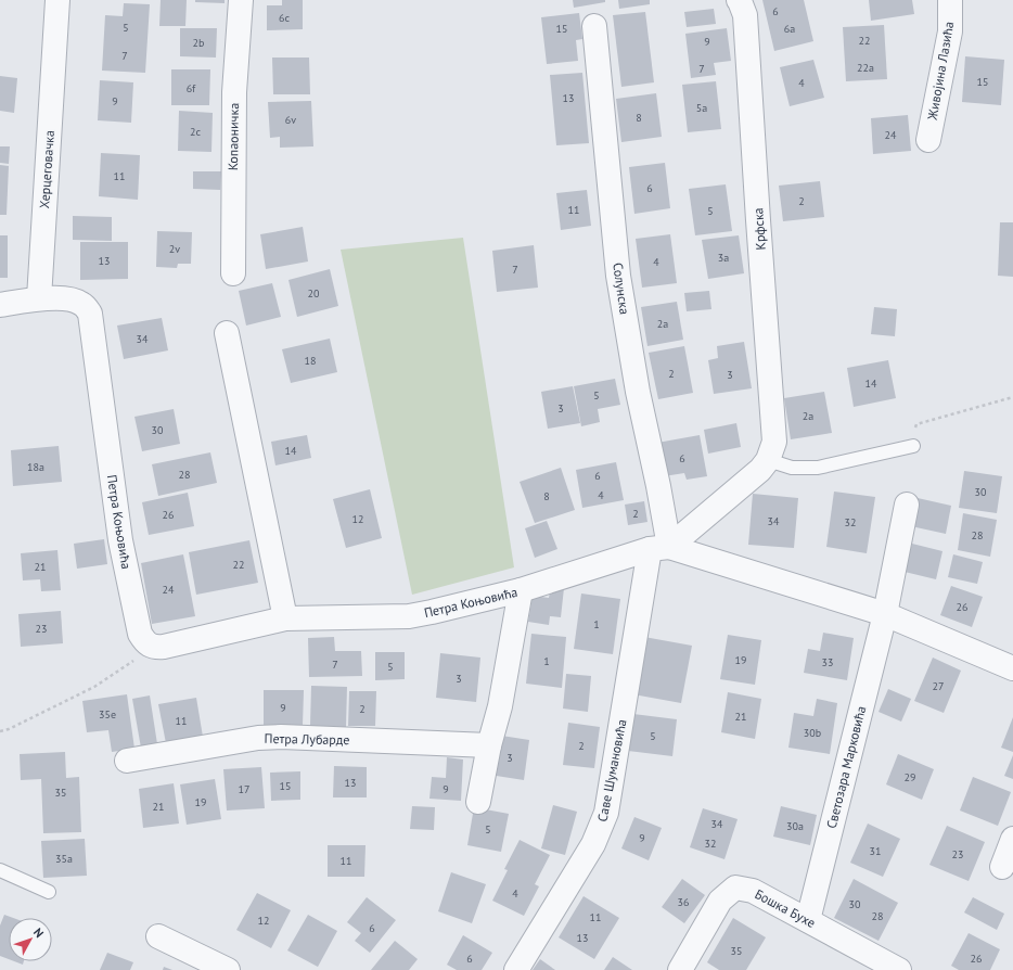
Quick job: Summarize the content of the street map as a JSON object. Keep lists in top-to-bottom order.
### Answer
{
  "streets": {
    "street": [
      "Живојина Лазића",
      "Копаоничка",
      "Херцеговачка",
      "Крфска",
      "Солунска",
      "Петра Коњовића",
      "Петра Лубарде",
      "Светозара Марковића",
      "Саве Шумановића",
      "Бошка Бухе"
    ]
  },
  "crossings": [
    ["Херцеговачка", "Петра Коњовића"],
    ["Солунска", "Петра Коњовића"],
    ["Солунска", "Саве Шумановића"],
    ["Петра Коњовића", "Саве Шумановића"],
    ["Светозара Марковића", "Бошка Бухе"]
  ],
  "house_numbers": [
    "6",
    "6c",
    "5",
    "15",
    "6a",
    "22",
    "9",
    "2b",
    "7",
    "22a",
    "7",
    "15",
    "4",
    "6f",
    "13",
    "9",
    "5a",
    "8",
    "6v",
    "2c",
    "24",
    "11",
    "6",
    "2",
    "11",
    "5",
    "2v",
    "3a",
    "13",
    "4",
    "7",
    "20",
    "2a",
    "34",
    "18",
    "2",
    "3",
    "14",
    "5",
    "3",
    "2a",
    "30",
    "14",
    "6",
    "18a",
    "28",
    "6",
    "30",
    "4",
    "8",
    "2",
    "26",
    "12",
    "34",
    "32",
    "28",
    "22",
    "21",
    "24",
    "26",
    "1",
    "23",
    "19",
    "1",
    "33",
    "7",
    "5",
    "3",
    "27",
    "9",
    "2",
    "35e",
    "21",
    "11",
    "30b",
    "5",
    "2",
    "3",
    "29",
    "13",
    "15",
    "17",
    "9",
    "35",
    "19",
    "21",
    "34",
    "30a",
    "5",
    "9",
    "32",
    "31",
    "23",
    "35a",
    "11",
    "4",
    "36",
    "30",
    "28",
    "11",
    "12",
    "6",
    "13",
    "35",
    "6",
    "26"
  ],
  "north": "top right"
}
